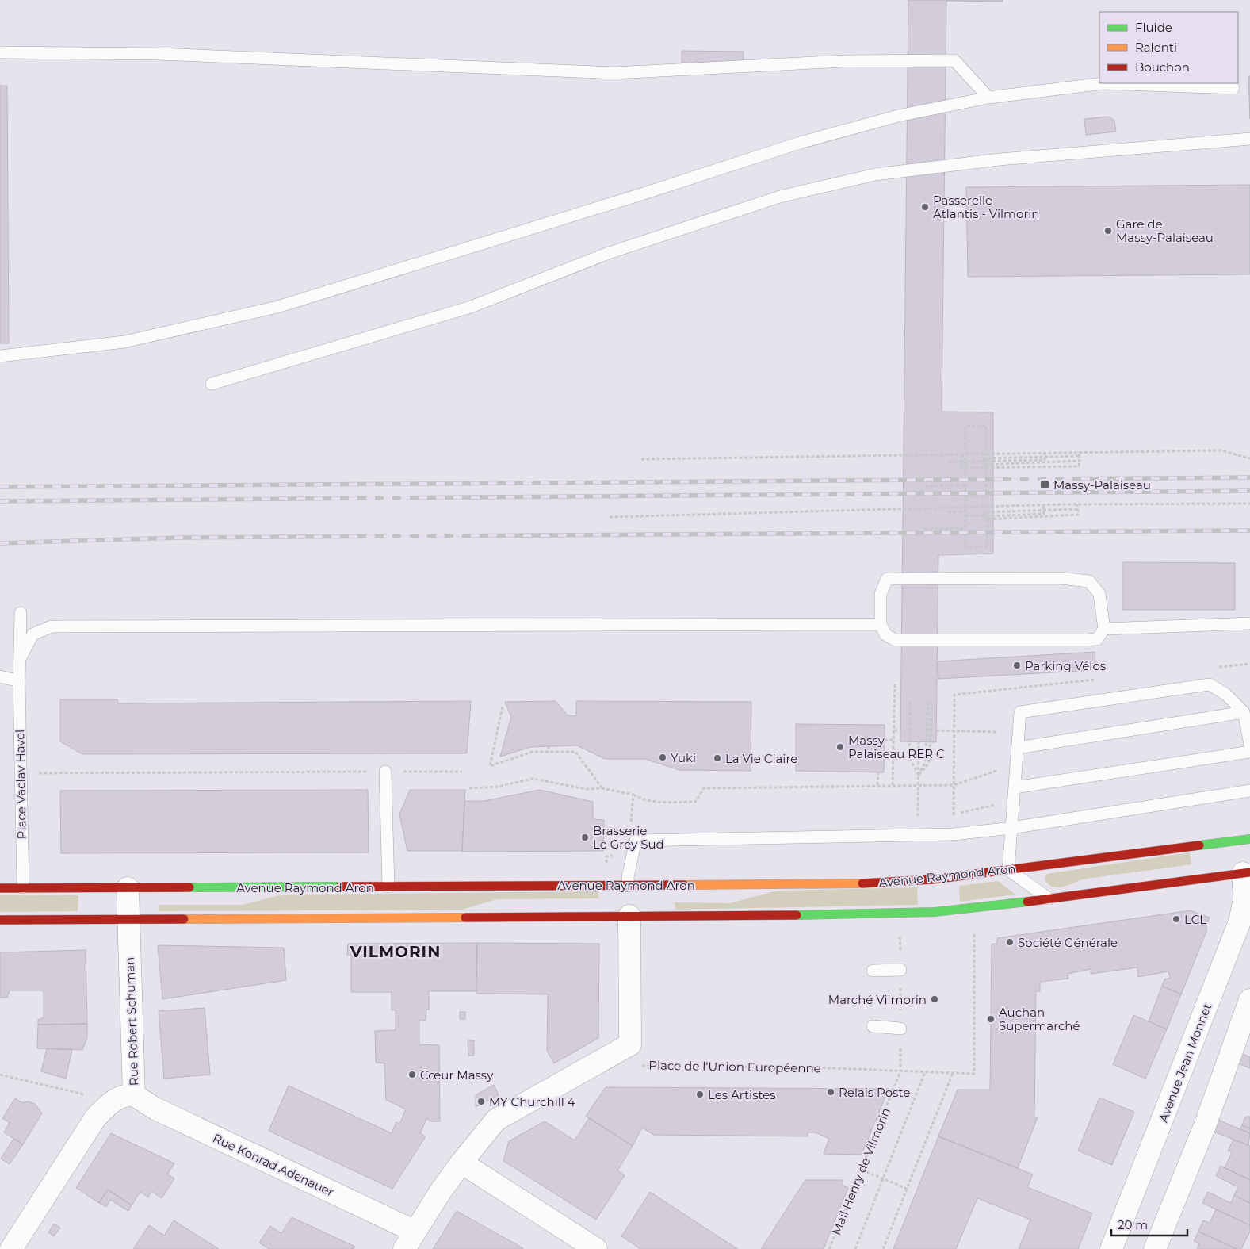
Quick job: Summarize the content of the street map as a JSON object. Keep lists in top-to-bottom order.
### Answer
{
  "streets": {
    "street": [
      "Avenue Raymond Aron",
      "Rue Robert Schuman",
      "Avenue Jean Monnet",
      "Rue Konrad Adenauer"
    ],
    "lane": ["Place Vaclav Havel"],
    "path": ["Place de l'Union Européenne", "Mail Henry de Vilmorin"]
  },
  "crossings": [
    ["Place Vaclav Havel", "Avenue Raymond Aron"],
    ["Avenue Raymond Aron", "Rue Robert Schuman"],
    ["Rue Robert Schuman", "Rue Konrad Adenauer"],
    ["Place de l'Union Européenne", "Mail Henry de Vilmorin"]
  ],
  "districts": ["VILMORIN"],
  "places": {
    "other": [
      "Passerelle Atlantis - Vilmorin",
      "Gare de Massy-Palaiseau",
      "Parking Vélos",
      "Massy Palaiseau RER C",
      "Yuki",
      "La Vie Claire",
      "Brasserie Le Grey Sud",
      "LCL",
      "Société Générale",
      "Marché Vilmorin",
      "Auchan Supermarché",
      "Cœur Massy",
      "Relais Poste",
      "Les Artistes",
      "MY Churchill 4"
    ],
    "transit": ["Massy-Palaiseau"]
  },
  "legend": ["Fluide", "Ralenti", "Bouchon"],
  "scale_bar": "20 m"
}
